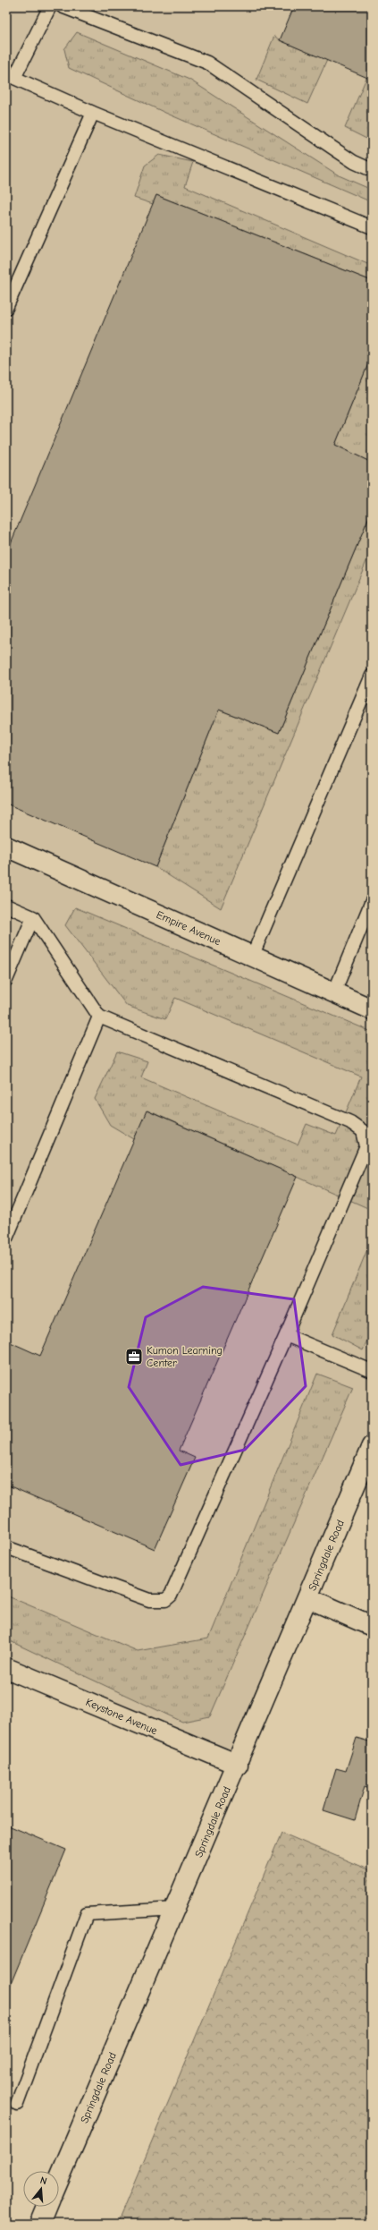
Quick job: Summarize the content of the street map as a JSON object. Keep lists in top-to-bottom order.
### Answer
{
  "streets": {
    "main road": ["Empire Avenue", "Springdale Road", "Keystone Avenue"]
  },
  "crossings": [
    ["Springdale Road", "Keystone Avenue"]
  ],
  "places": {
    "office": ["Kumon Learning Center"]
  },
  "north": "top"
}
